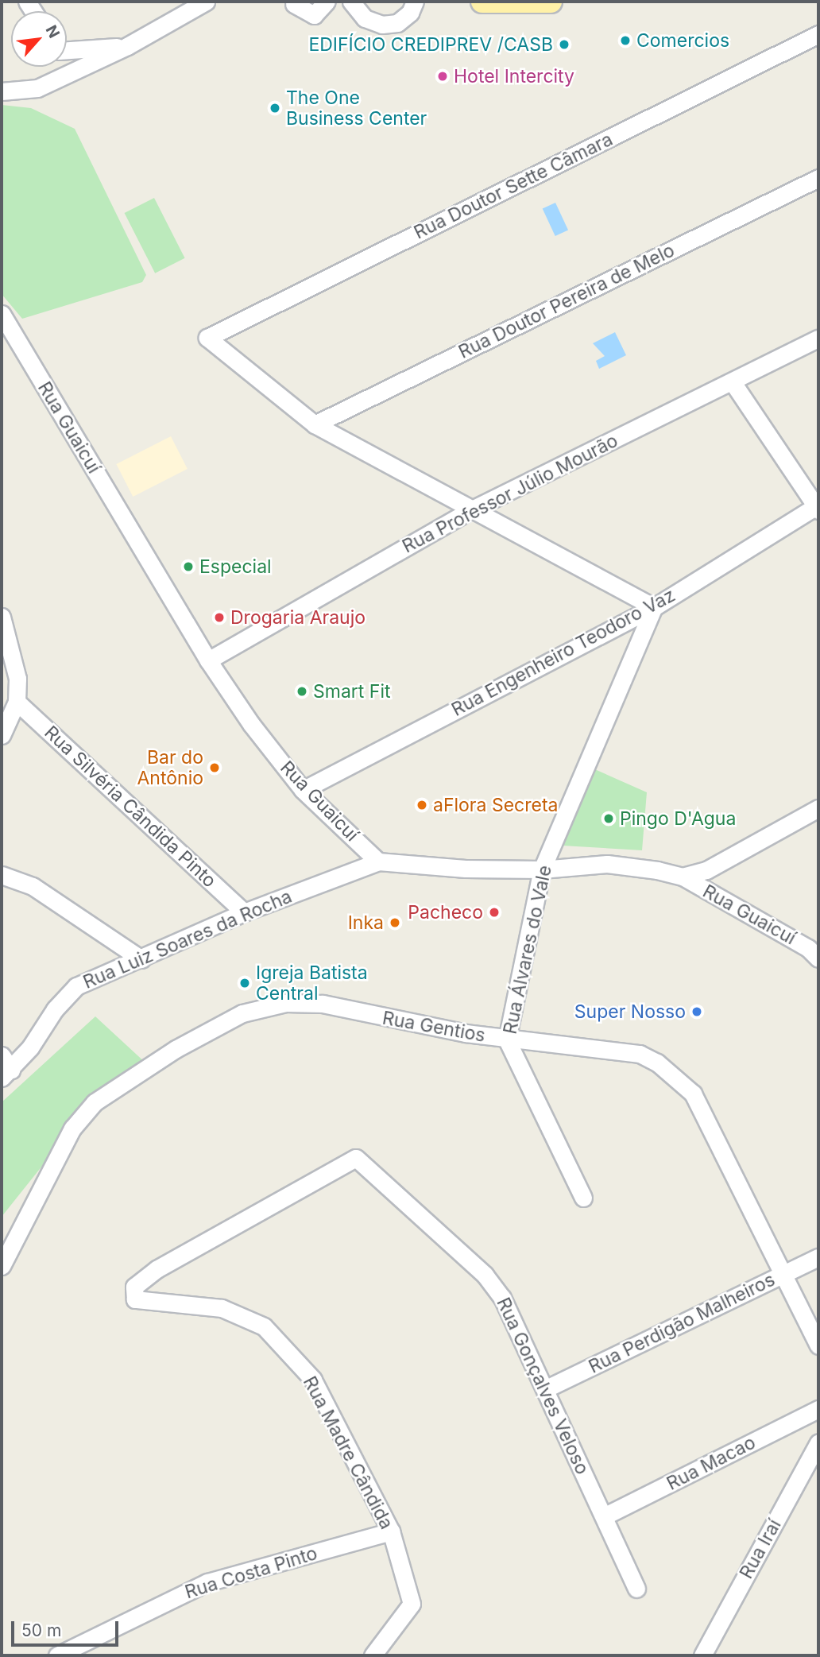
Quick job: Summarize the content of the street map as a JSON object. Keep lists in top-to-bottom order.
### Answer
{
  "streets": {
    "street": [
      "Rua Doutor Sette Câmara",
      "Rua Doutor Pereira de Melo",
      "Rua Guaicuí",
      "Rua Professor Júlio Mourão",
      "Rua Engenheiro Teodoro Vaz",
      "Rua Silvéria Cândida Pinto",
      "Rua Luiz Soares da Rocha",
      "Rua Álvares do Vale",
      "Rua Gentios",
      "Rua Perdigão Malheiros",
      "Rua Gonçalves Veloso",
      "Rua Madre Cândida",
      "Rua Macao",
      "Rua Iraí",
      "Rua Costa Pinto"
    ]
  },
  "crossings": [
    ["Rua Doutor Sette Câmara", "Rua Doutor Pereira de Melo"],
    ["Rua Guaicuí", "Rua Professor Júlio Mourão"],
    ["Rua Guaicuí", "Rua Engenheiro Teodoro Vaz"],
    ["Rua Guaicuí", "Rua Luiz Soares da Rocha"],
    ["Rua Guaicuí", "Rua Álvares do Vale"],
    ["Rua Engenheiro Teodoro Vaz", "Rua Álvares do Vale"],
    ["Rua Silvéria Cândida Pinto", "Rua Luiz Soares da Rocha"],
    ["Rua Álvares do Vale", "Rua Gentios"],
    ["Rua Gentios", "Rua Perdigão Malheiros"],
    ["Rua Perdigão Malheiros", "Rua Gonçalves Veloso"],
    ["Rua Gonçalves Veloso", "Rua Madre Cândida"],
    ["Rua Gonçalves Veloso", "Rua Macao"],
    ["Rua Madre Cândida", "Rua Costa Pinto"]
  ],
  "places": [
    "Comercios",
    "EDIFÍCIO CREDIPREV /CASB",
    "Hotel Intercity",
    "The One Business Center",
    "Especial",
    "Drogaria Araujo",
    "Smart Fit",
    "Bar do Antônio",
    "aFlora Secreta",
    "Pingo D'Agua",
    "Pacheco",
    "Inka",
    "Igreja Batista Central",
    "Super Nosso"
  ],
  "scale_bar": "50 m",
  "north": "top right"
}
